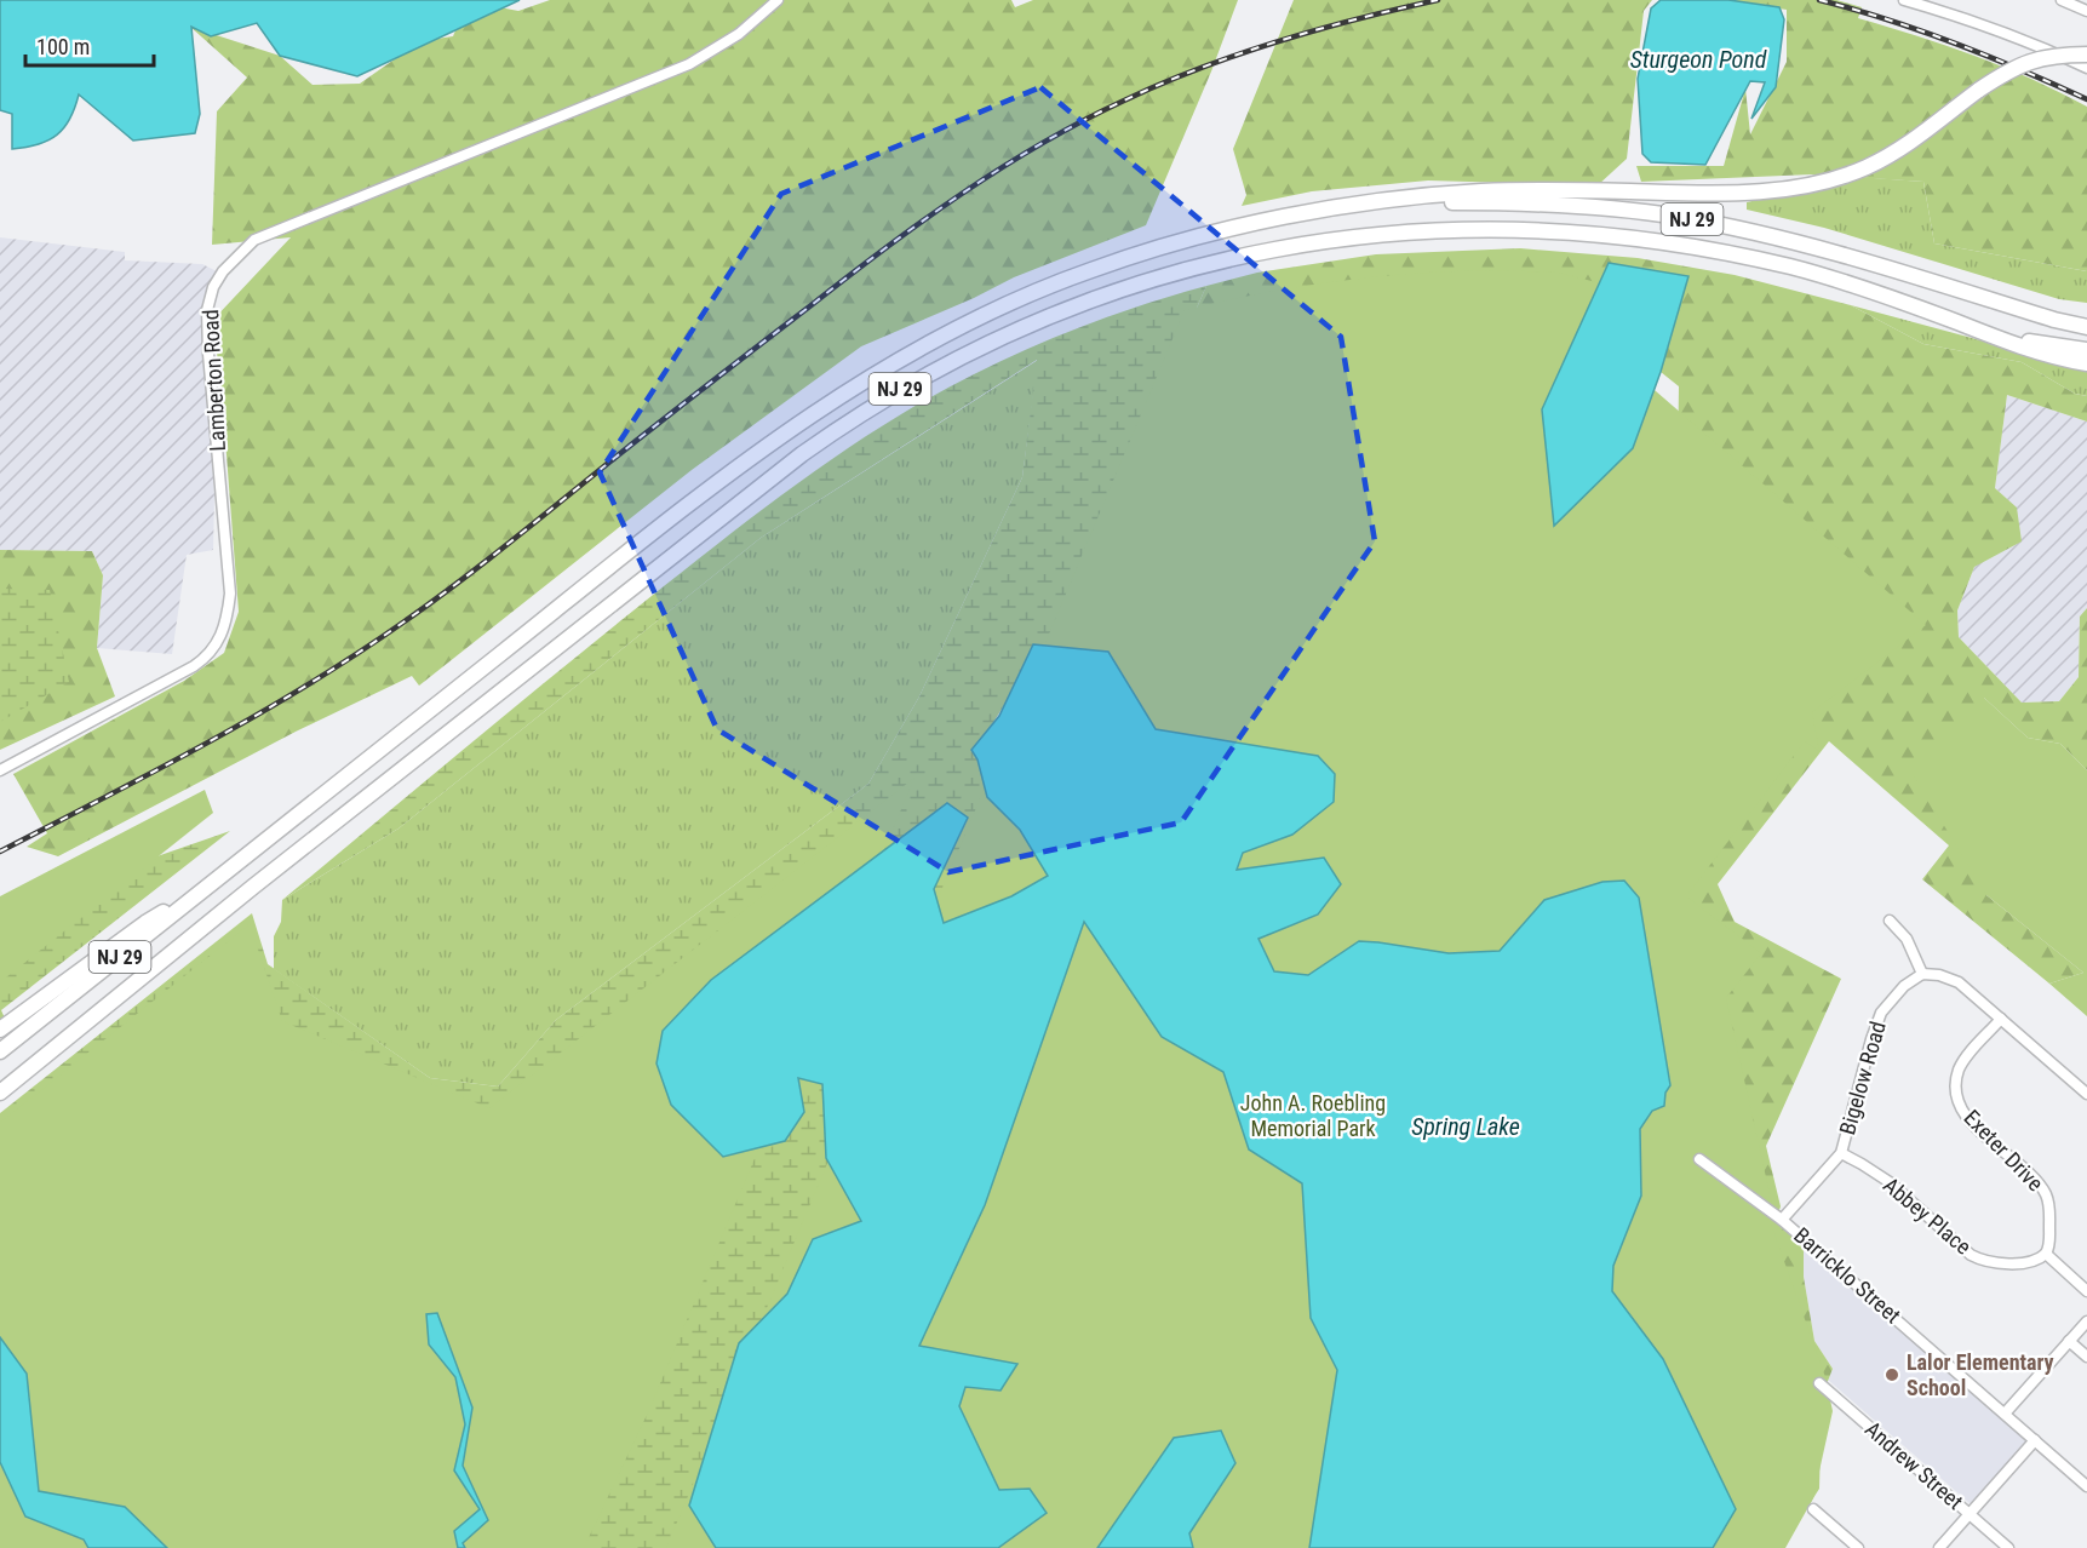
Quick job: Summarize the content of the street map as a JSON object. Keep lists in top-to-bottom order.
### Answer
{
  "streets": {
    "highway": ["NJ 29"],
    "street": [
      "Lamberton Road",
      "Bigelow Road",
      "Exeter Drive",
      "Abbey Place",
      "Barricklo Street",
      "Andrew Street"
    ]
  },
  "crossings": [
    ["Bigelow Road", "Abbey Place"],
    ["Bigelow Road", "Barricklo Street"],
    ["Exeter Drive", "Abbey Place"]
  ],
  "water": ["Sturgeon Pond", "Spring Lake"],
  "parks": ["John A. Roebling Memorial Park"],
  "places": ["Lalor Elementary School"],
  "scale_bar": "100 m"
}
